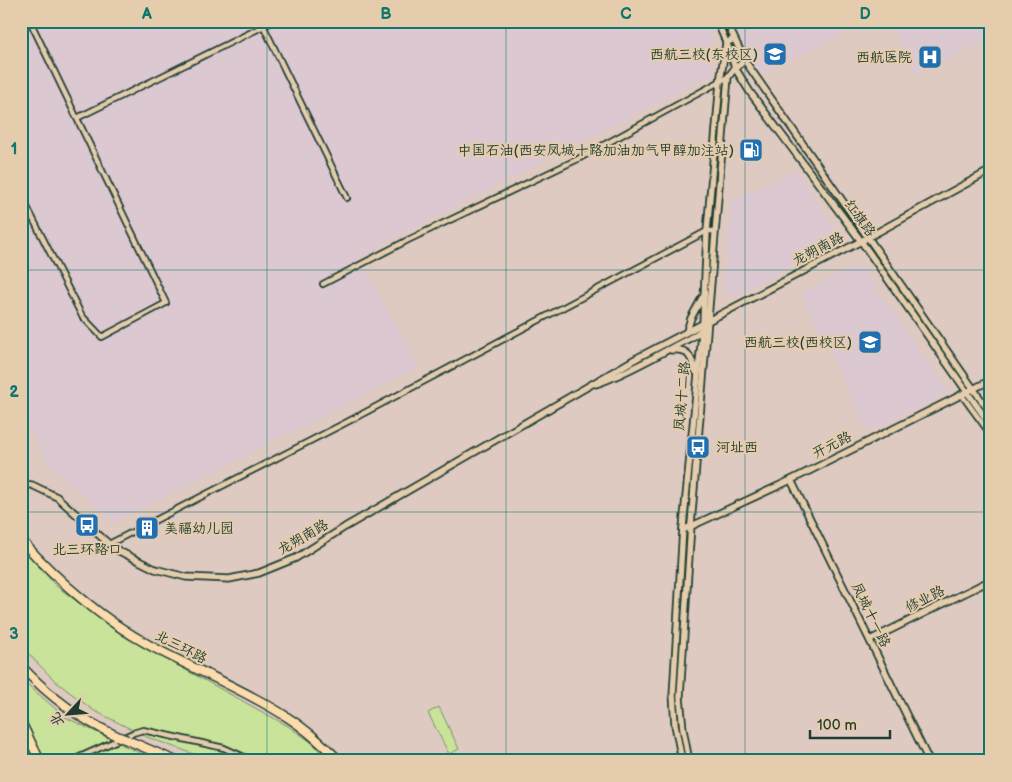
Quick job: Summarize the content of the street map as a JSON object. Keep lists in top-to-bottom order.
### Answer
{
  "streets": {
    "highway": ["北三环路"],
    "street": [
      "红旗路",
      "龙朔南路",
      "凤城十二路",
      "开元路",
      "修业路",
      "凤城十一路"
    ]
  },
  "crossings": [
    ["红旗路", "龙朔南路"],
    ["红旗路", "凤城十二路"],
    ["红旗路", "开元路"],
    ["龙朔南路", "凤城十二路"],
    ["凤城十二路", "开元路"],
    ["开元路", "凤城十一路"],
    ["修业路", "凤城十一路"]
  ],
  "places": {
    "school or university": ["西航三校(东校区)", "西航三校(西校区)"],
    "hospital": ["西航医院"],
    "fuel station": ["中国石油(西安凤城十路加油加气甲醇加注站)"],
    "bus stop": ["河址西", "北三环路口"],
    "building": ["美福幼儿园"]
  },
  "scale_bar": "100 m",
  "north": "bottom left",
  "grid": {
    "columns": [
      "A",
      "B",
      "C",
      "D"
    ],
    "rows": ["1", "2", "3"]
  }
}
